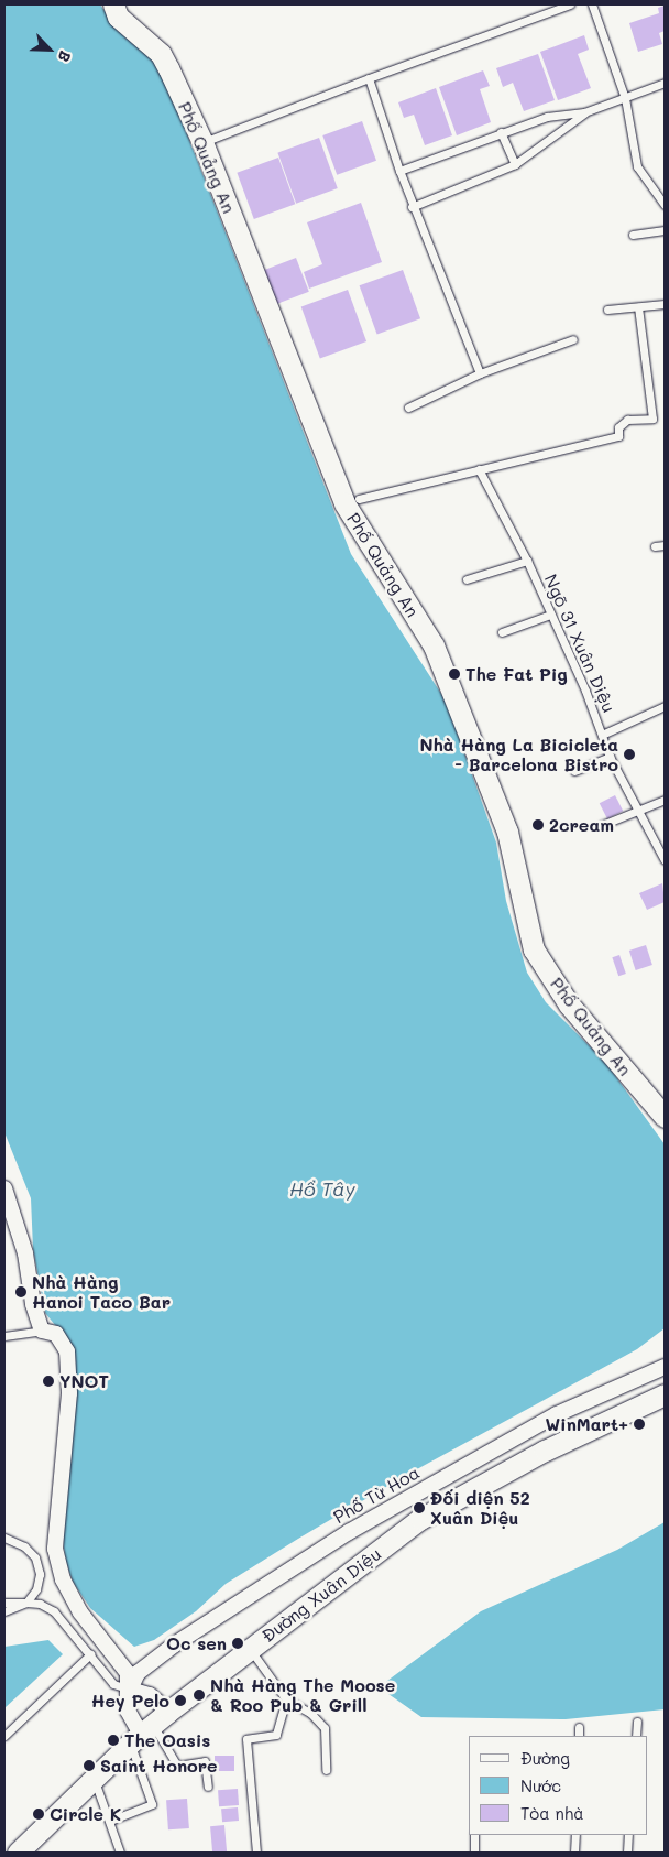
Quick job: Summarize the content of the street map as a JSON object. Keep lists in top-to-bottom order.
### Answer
{
  "streets": {
    "street": ["Phố Quảng An", "Phố Từ Hoa", "Đường Xuân Diệu"],
    "lane": ["Ngõ 31 Xuân Diệu"]
  },
  "water": ["Hồ Tây"],
  "places": [
    "The Fat Pig",
    "Nhà Hàng La Bicicleta - Barcelona Bistro",
    "2cream",
    "Nhà Hàng Hanoi Taco Bar",
    "YNOT",
    "WinMart+",
    "Đối diện 52 Xuân Diệu",
    "Oc sen",
    "Nhà Hàng The Moose & Roo Pub & Grill",
    "Hey Pelo",
    "The Oasis",
    "Saint Honore",
    "Circle K"
  ],
  "legend": ["Đường", "Nước", "Tòa nhà"],
  "north": "bottom right"
}
